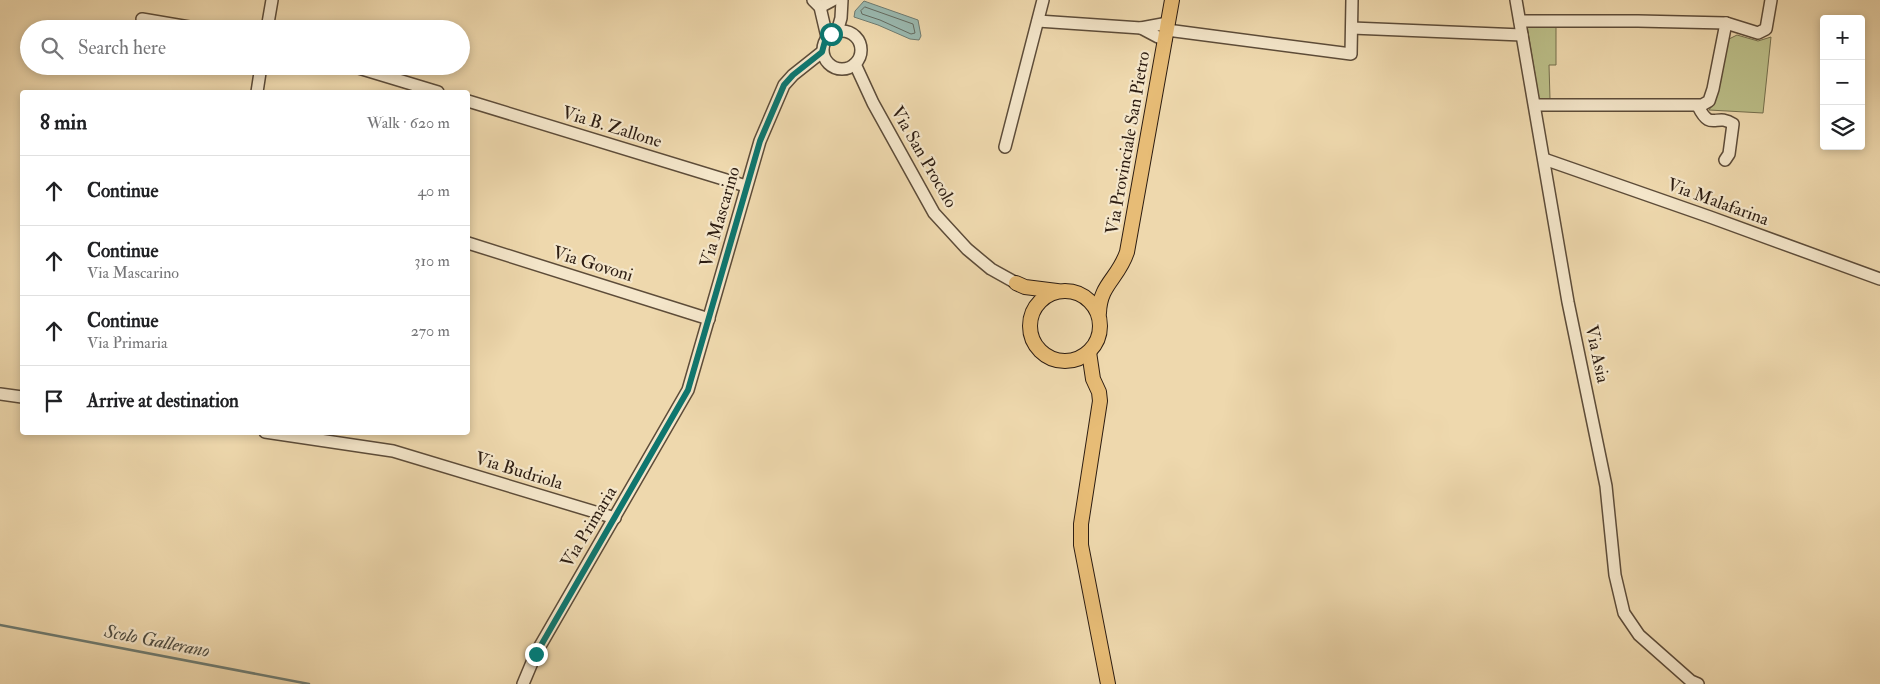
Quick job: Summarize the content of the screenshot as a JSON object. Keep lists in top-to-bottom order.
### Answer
{
  "streets": {
    "main road": ["Via Provinciale San Pietro"],
    "street": [
      "Via B. Zallone",
      "Via San Procolo",
      "Via Malafarina",
      "Via Mascarino",
      "Via Govoni",
      "Via Asia",
      "Via Budriola",
      "Via Primaria"
    ]
  },
  "crossings": [
    ["Via B. Zallone", "Via Mascarino"],
    ["Via San Procolo", "Via Mascarino"],
    ["Via Malafarina", "Via Asia"],
    ["Via Mascarino", "Via Govoni"],
    ["Via Mascarino", "Via Primaria"],
    ["Via Budriola", "Via Primaria"]
  ],
  "water": ["Scolo Gallerano"],
  "page": {
    "map_buttons": ["+", "−"],
    "search": "Search here",
    "heading": ["8 min", "Walk · 620 m"],
    "list": [
      ["Continue", "40 m"],
      ["Continue", "Via Mascarino", "310 m"],
      ["Continue", "Via Primaria", "270 m"],
      "Arrive at destination"
    ]
  }
}
